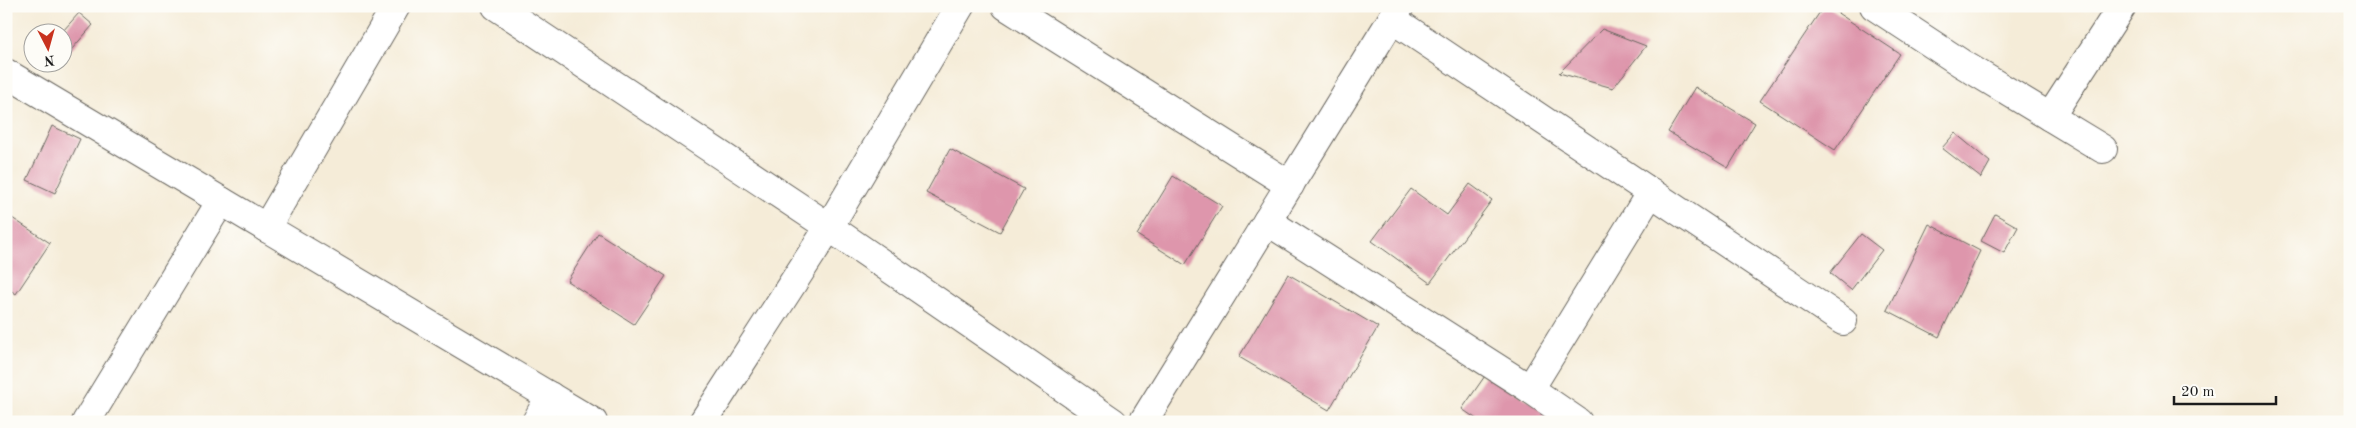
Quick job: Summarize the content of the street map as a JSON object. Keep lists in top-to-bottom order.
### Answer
{
  "scale_bar": "20 m",
  "north": "bottom"
}
